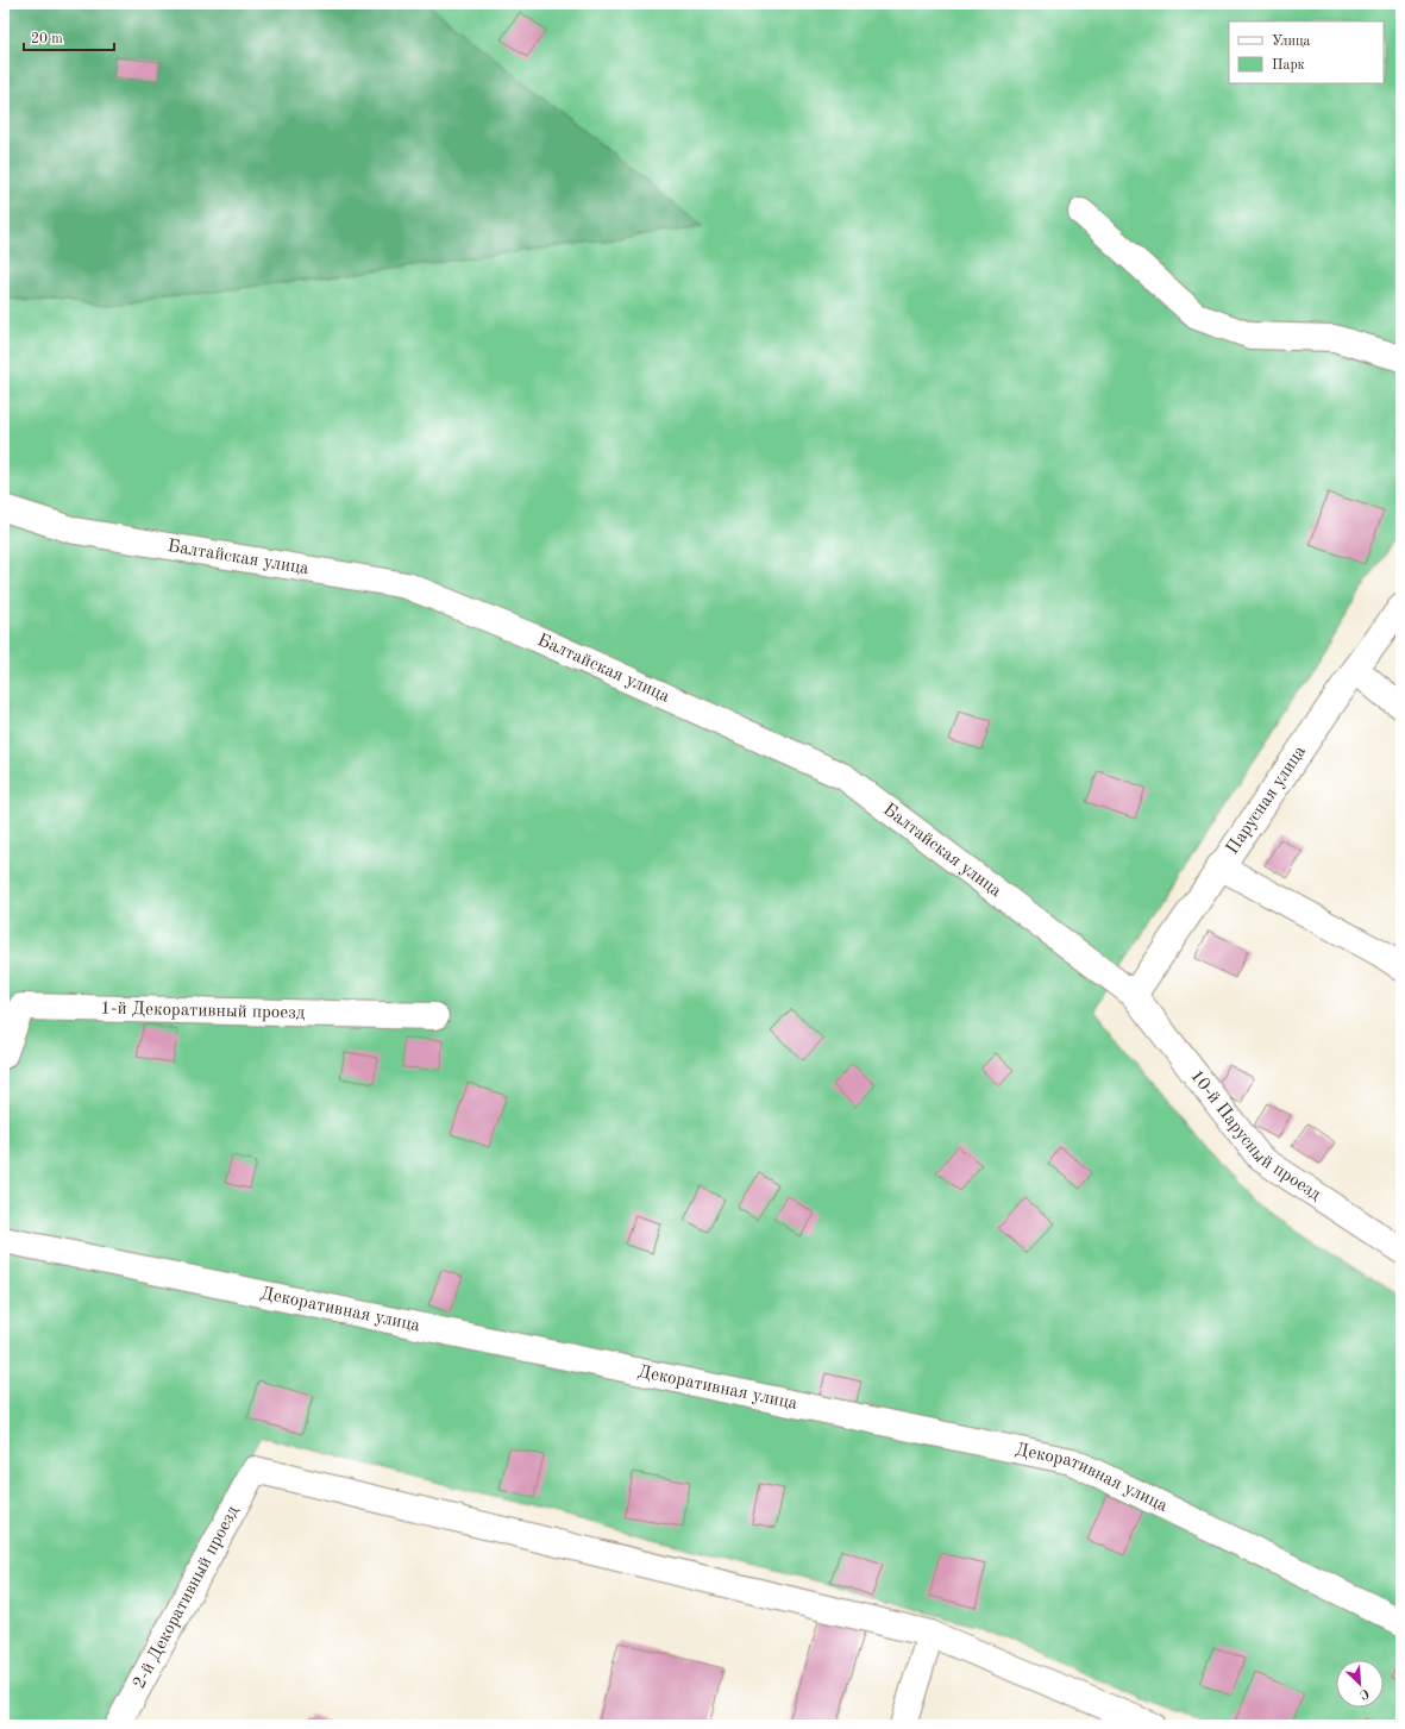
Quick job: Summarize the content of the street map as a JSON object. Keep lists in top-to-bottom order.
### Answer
{
  "streets": {
    "street": [
      "Балтайская улица",
      "Парусная улица",
      "1-й Декоративный проезд",
      "10-й Парусный проезд",
      "Декоративная улица",
      "2-й Декоративный проезд"
    ]
  },
  "crossings": [
    ["Балтайская улица", "Парусная улица"],
    ["Балтайская улица", "10-й Парусный проезд"],
    ["Парусная улица", "10-й Парусный проезд"]
  ],
  "legend": ["Улица", "Парк"],
  "scale_bar": "20 m",
  "north": "bottom right"
}
